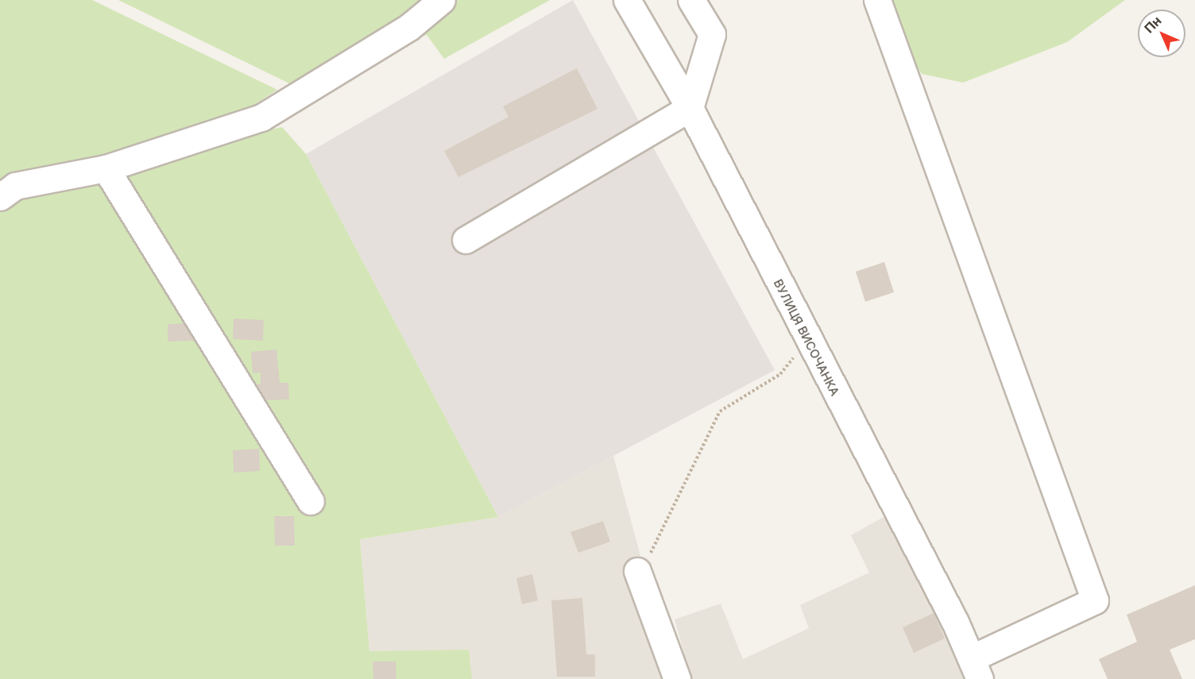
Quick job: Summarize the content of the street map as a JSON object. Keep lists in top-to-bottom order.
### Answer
{
  "streets": {
    "street": ["ВУЛИЦЯ ВИСОЧАНКА"]
  },
  "north": "top left"
}
